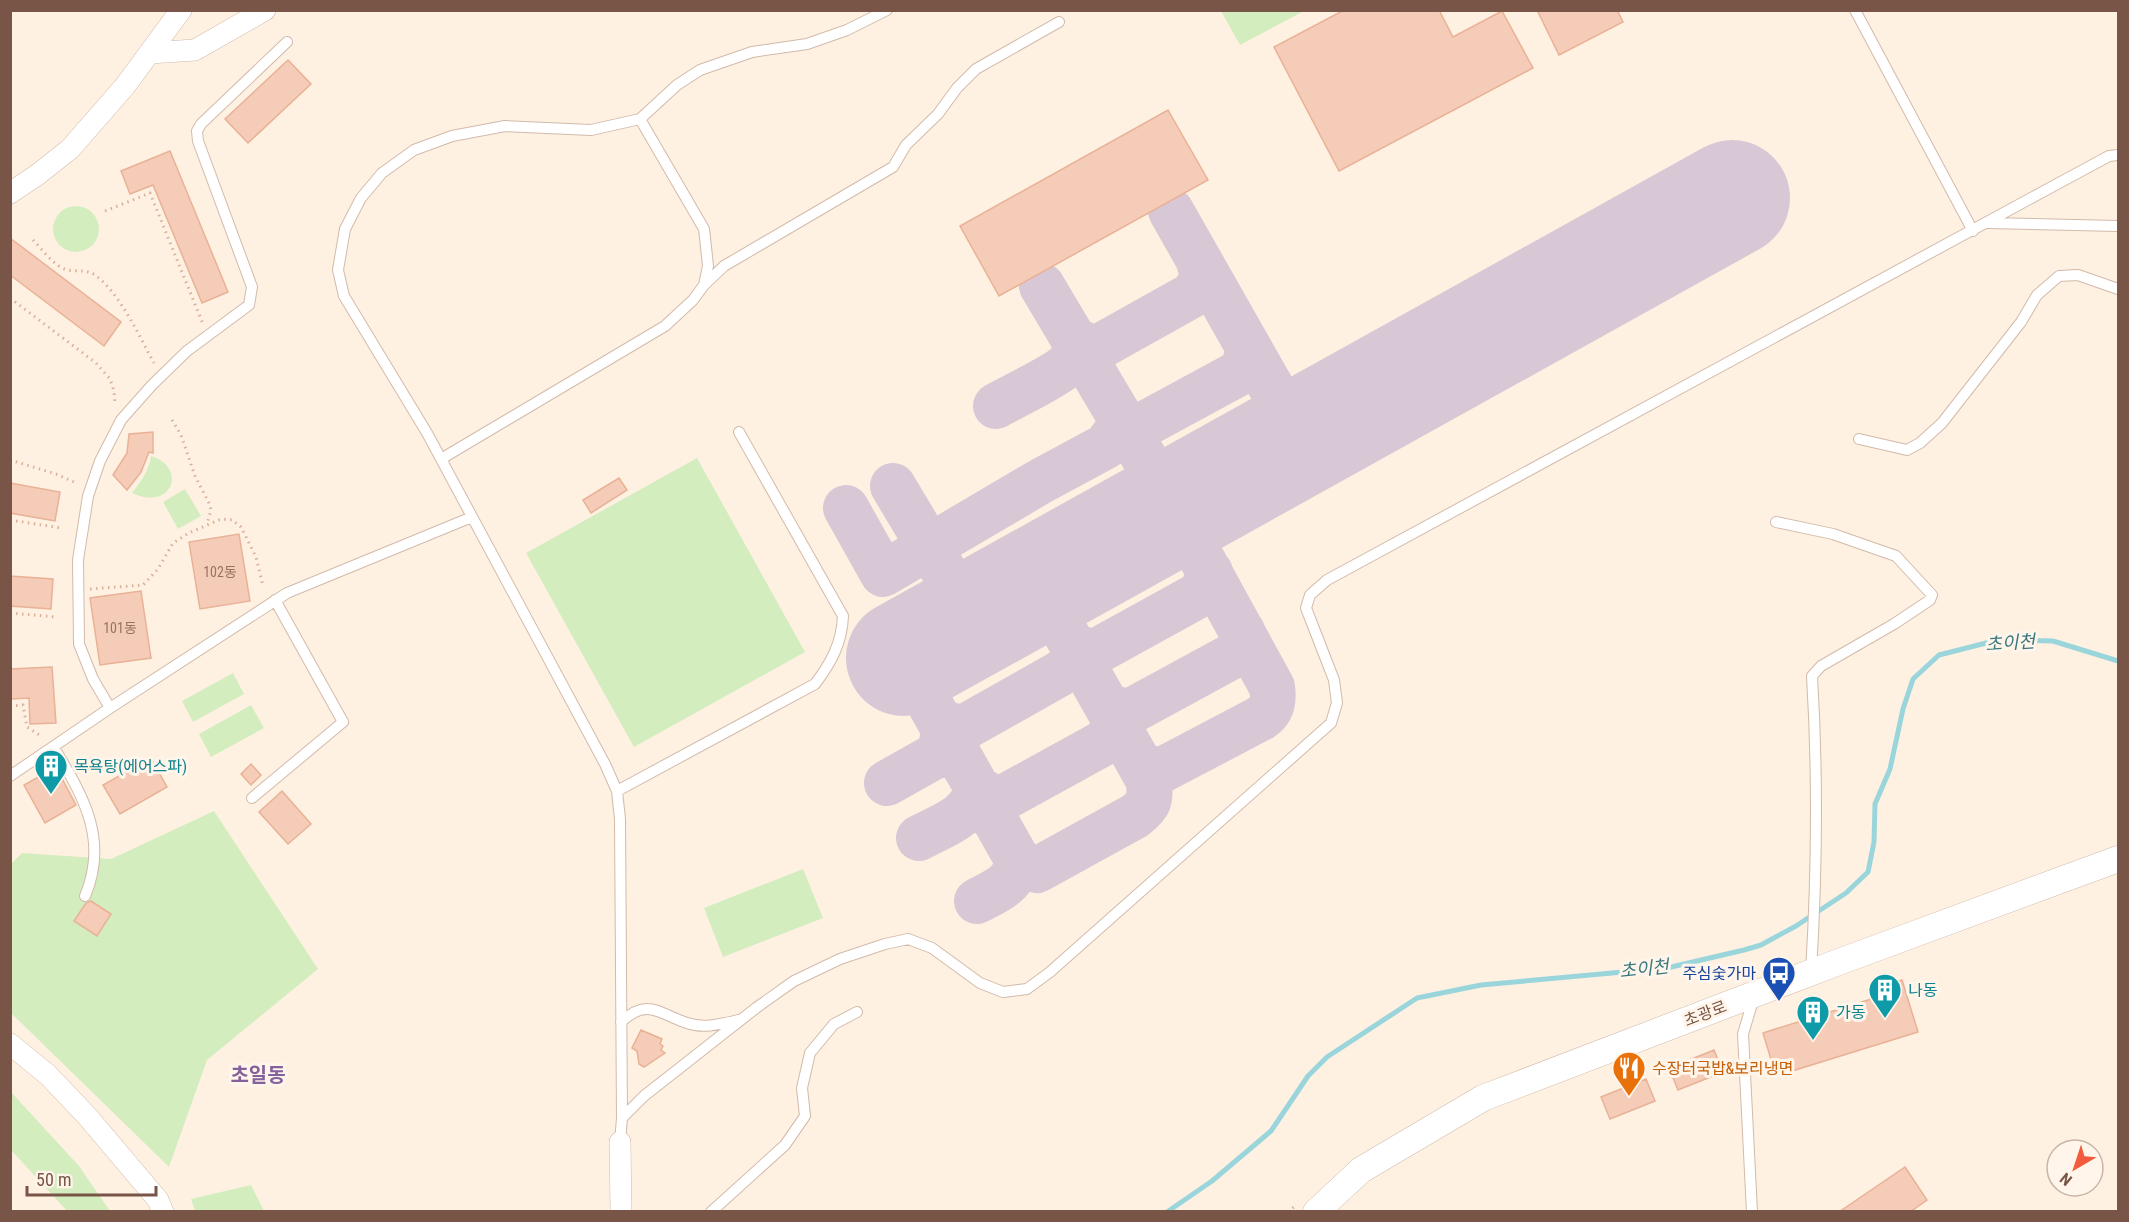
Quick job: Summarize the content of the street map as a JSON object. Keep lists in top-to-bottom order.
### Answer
{
  "streets": {
    "street": ["초광로"]
  },
  "districts": ["초일동"],
  "water": ["초이천"],
  "places": {
    "building": ["목욕탕(에어스파)", "나동", "가동"],
    "bus stop": ["주심숯가마"],
    "restaurant": ["수장터국밥&보리냉면"]
  },
  "house_numbers": ["102동", "101동"],
  "scale_bar": "50 m",
  "north": "bottom left"
}
